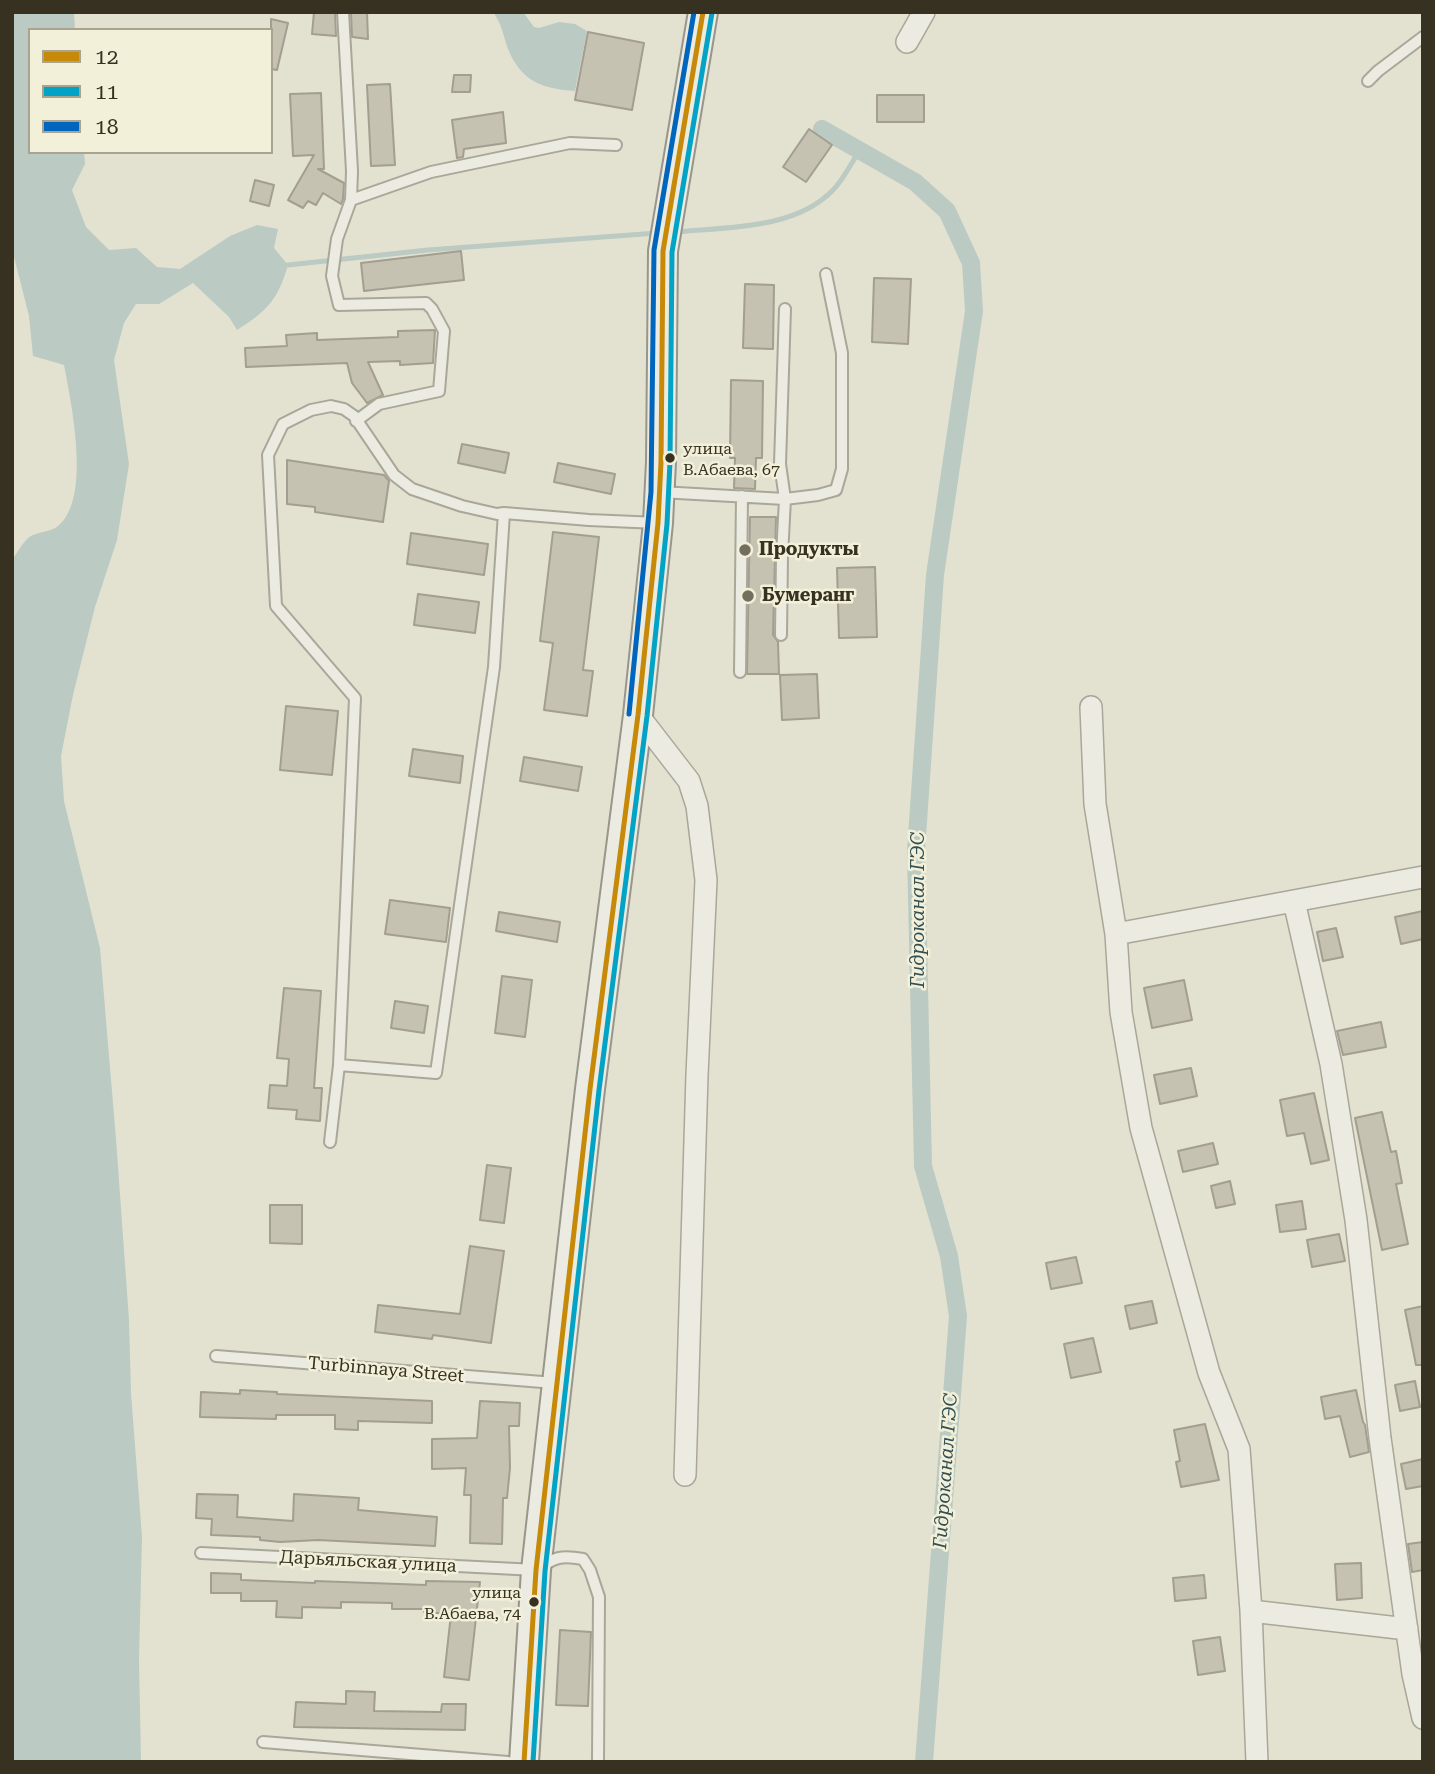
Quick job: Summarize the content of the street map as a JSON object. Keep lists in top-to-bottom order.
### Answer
{
  "streets": {
    "lane": ["Turbinnaya Street", "Дарьяльская улица"]
  },
  "water": ["Гидроканал ГЭС"],
  "places": [
    "улица В.Абаева, 67",
    "Продукты",
    "Бумеранг",
    "улица В.Абаева, 74"
  ],
  "lines": ["transit line 12", "transit line 18", "transit line 11"],
  "legend": ["12", "11", "18"]
}
